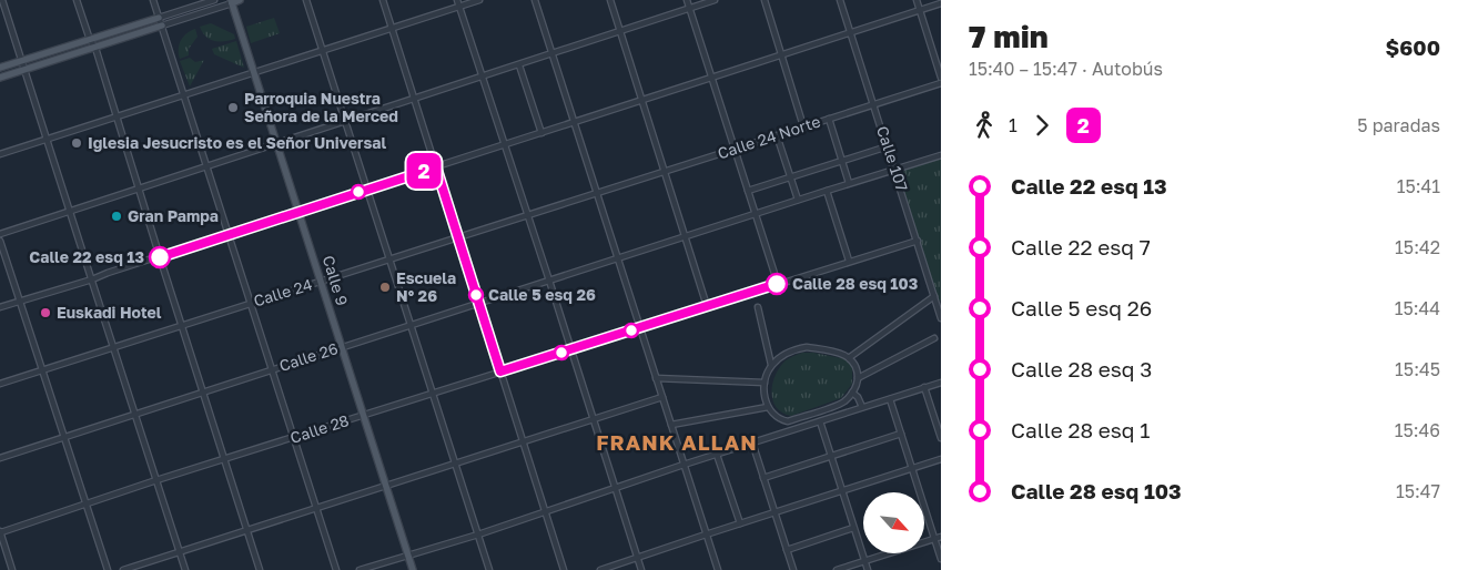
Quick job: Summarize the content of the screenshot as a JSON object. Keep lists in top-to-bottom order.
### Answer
{
  "streets": {
    "main road": ["Calle 9"],
    "street": [
      "Calle 24 Norte",
      "Calle 107",
      "Calle 24",
      "Calle 26",
      "Calle 28"
    ]
  },
  "crossings": [
    ["Calle 24 Norte", "Calle 107"],
    ["Calle 24 Norte", "Calle 24"],
    ["Calle 107", "Calle 26"],
    ["Calle 107", "Calle 28"],
    ["Calle 9", "Calle 24"],
    ["Calle 9", "Calle 26"],
    ["Calle 9", "Calle 28"]
  ],
  "districts": ["FRANK ALLAN"],
  "places": [
    "Parroquia Nuestra Señora de la Merced",
    "Iglesia Jesucristo es el Señor Universal",
    "Gran Pampa",
    "Calle 22 esq 13",
    "Calle 28 esq 103",
    "Escuela N° 26",
    "Calle 5 esq 26",
    "Euskadi Hotel"
  ],
  "lines": ["bus line 2"],
  "north": "bottom right",
  "page": {
    "on_map": "2",
    "heading": ["7 min", "15:40 – 15:47 · Autobús", "$600"],
    "legs": ["1", "2", "5 paradas"],
    "list": [
      {
        "name": "Calle 22 esq 13",
        "value": "15:41"
      },
      {
        "name": "Calle 22 esq 7",
        "value": "15:42"
      },
      {
        "name": "Calle 5 esq 26",
        "value": "15:44"
      },
      {
        "name": "Calle 28 esq 3",
        "value": "15:45"
      },
      {
        "name": "Calle 28 esq 1",
        "value": "15:46"
      },
      {
        "name": "Calle 28 esq 103",
        "value": "15:47"
      }
    ]
  }
}
